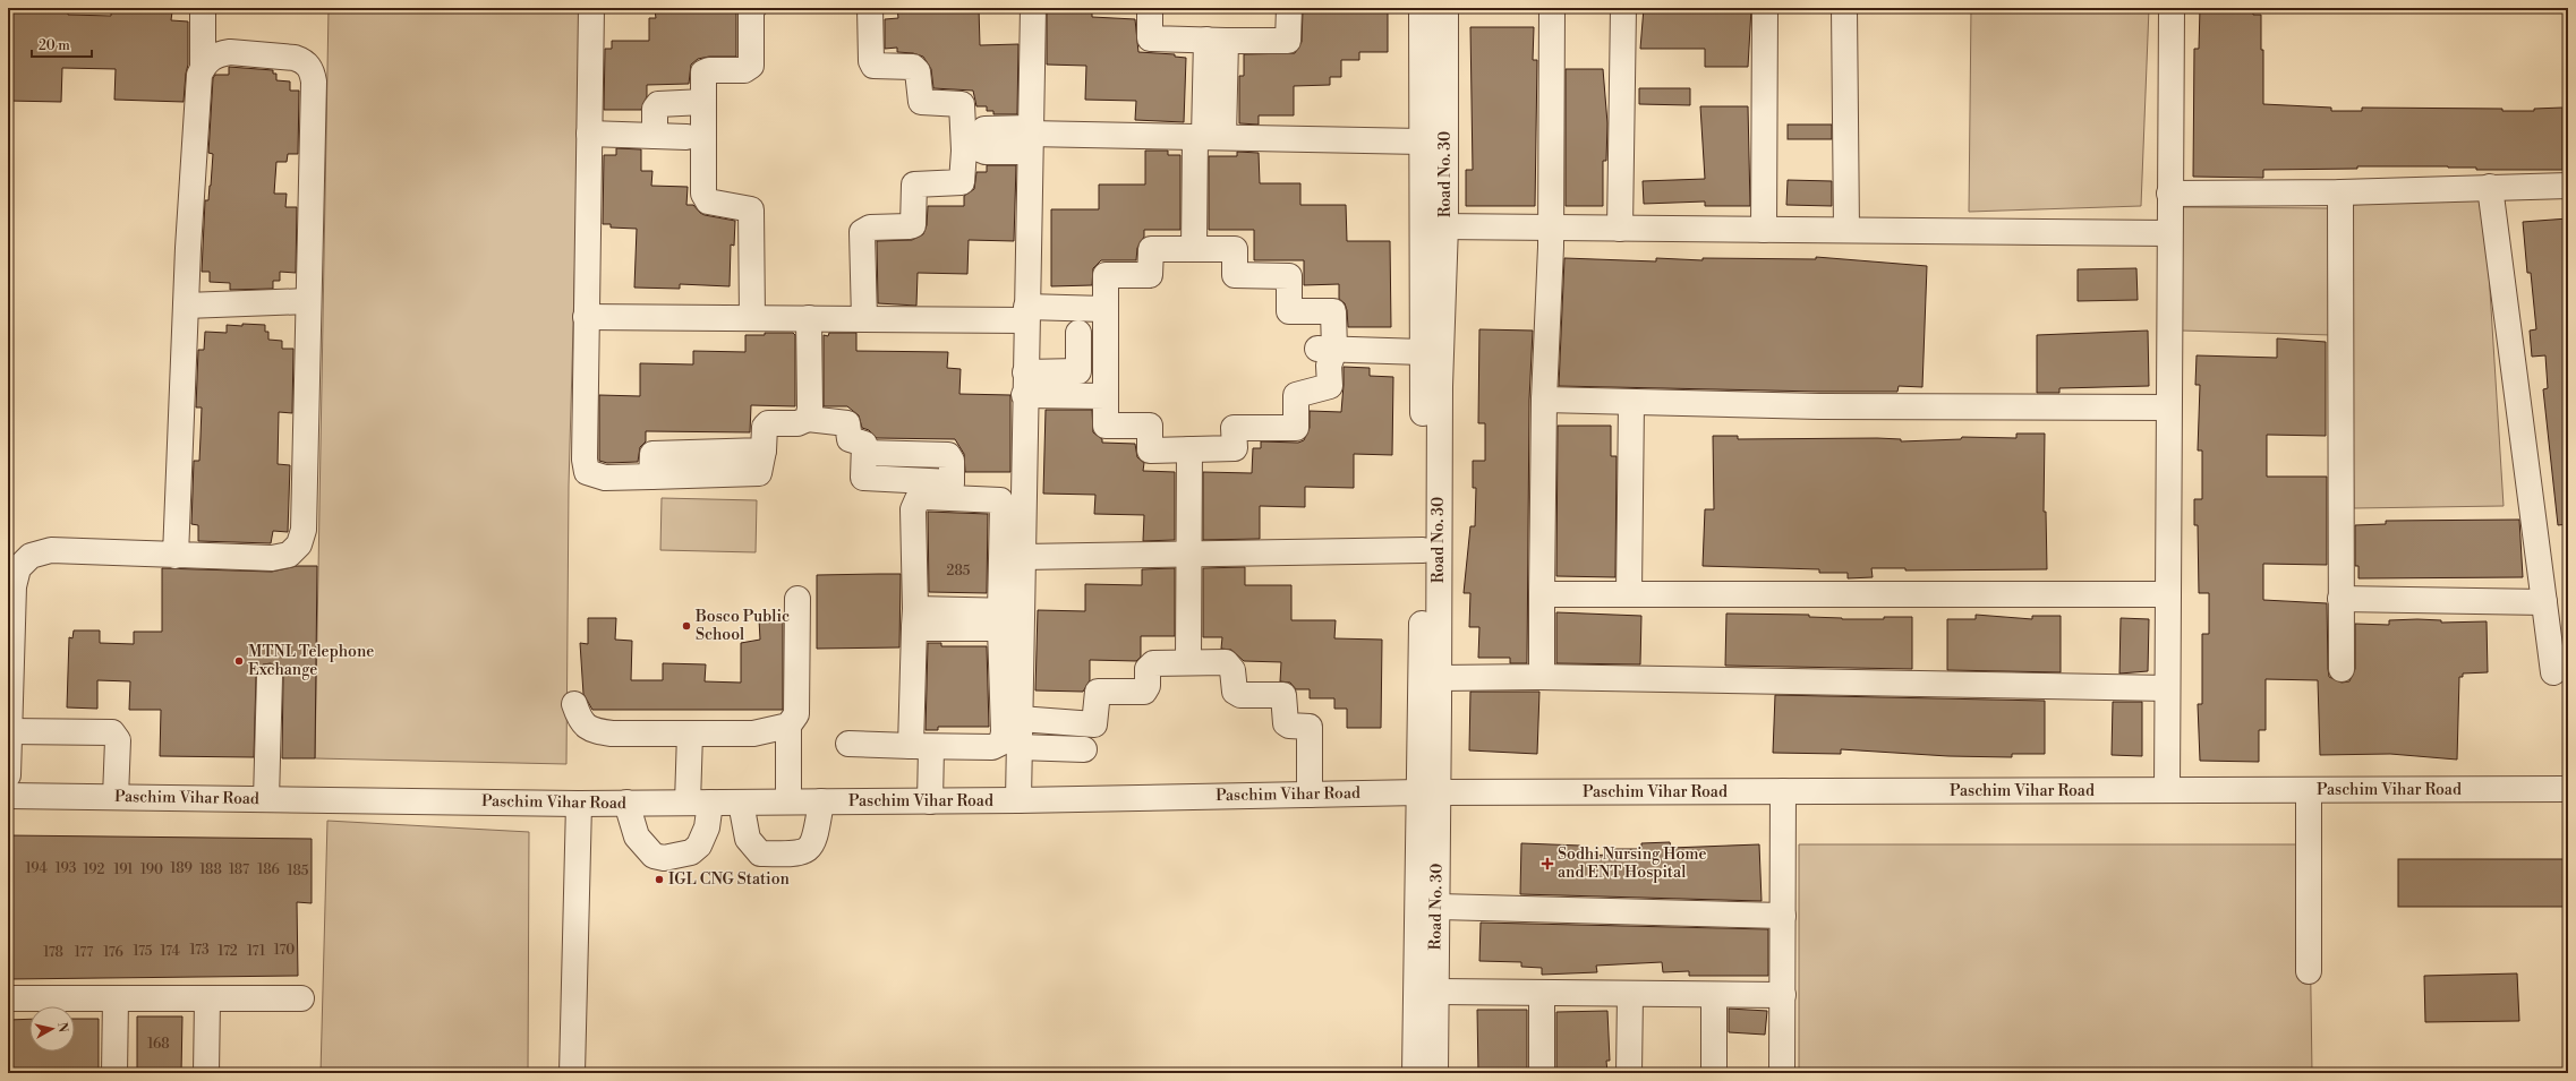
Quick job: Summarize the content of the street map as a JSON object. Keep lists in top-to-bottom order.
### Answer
{
  "streets": {
    "street": ["Road No. 30", "Paschim Vihar Road"]
  },
  "crossings": [
    ["Road No. 30", "Paschim Vihar Road"]
  ],
  "places": {
    "other": ["Bosco Public School", "MTNL Telephone Exchange", "IGL CNG Station"],
    "health": ["Sodhi Nursing Home and ENT Hospital"]
  },
  "house_numbers": [
    "285",
    "194",
    "193",
    "189",
    "192",
    "191",
    "190",
    "188",
    "187",
    "186",
    "185",
    "173",
    "170",
    "175",
    "174",
    "172",
    "171",
    "178",
    "177",
    "176",
    "168"
  ],
  "scale_bar": "20 m",
  "north": "right"
}
